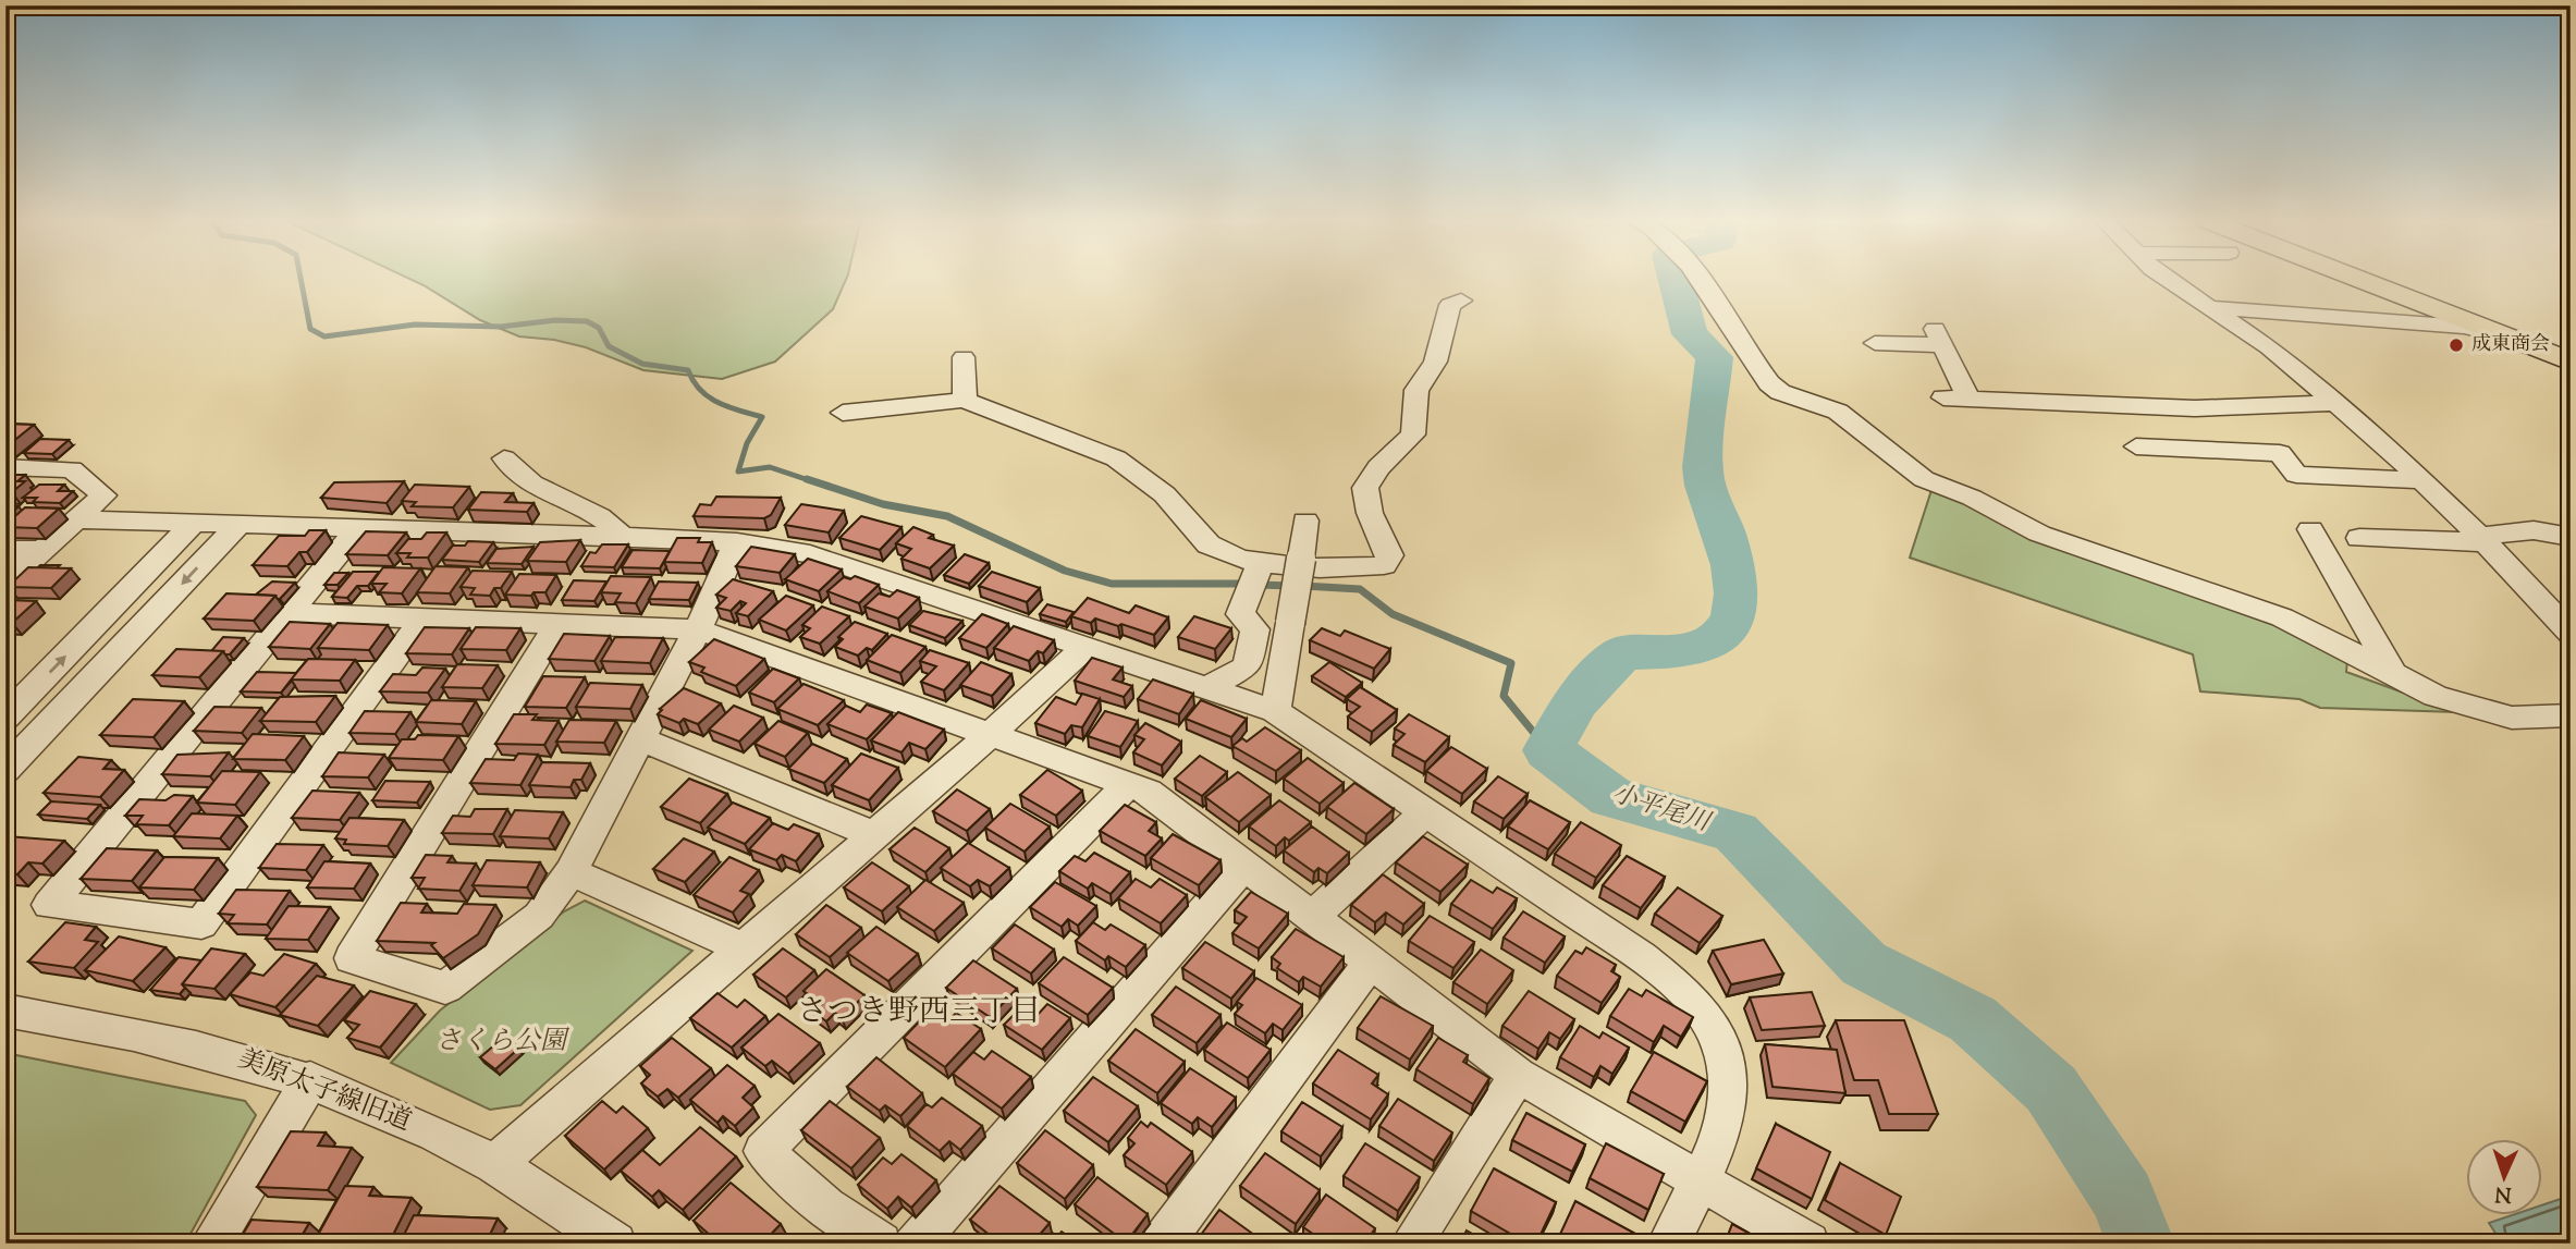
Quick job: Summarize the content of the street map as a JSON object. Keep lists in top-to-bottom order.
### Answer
{
  "streets": {
    "street": ["美原太子線旧道"]
  },
  "districts": ["さつき野西三丁目"],
  "water": ["小平尾川"],
  "parks": ["さくら公園"],
  "places": ["成東商会"],
  "north": "bottom"
}
